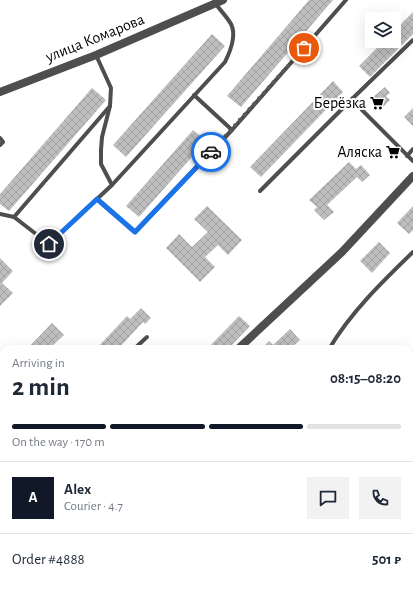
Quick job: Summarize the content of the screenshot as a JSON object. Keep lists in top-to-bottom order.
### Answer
{
  "streets": {
    "street": ["улица Комарова"]
  },
  "places": {
    "supermarket": ["Берёзка", "Аляска"]
  },
  "page": {
    "heading": ["2 min", "Arriving in", "08:15–08:20"],
    "panel": [
      "Alex",
      "Courier · 4.7",
      "Order #4888",
      "501 ₽"
    ],
    "bar": "On the way · 170 m",
    "round": "A"
  }
}
